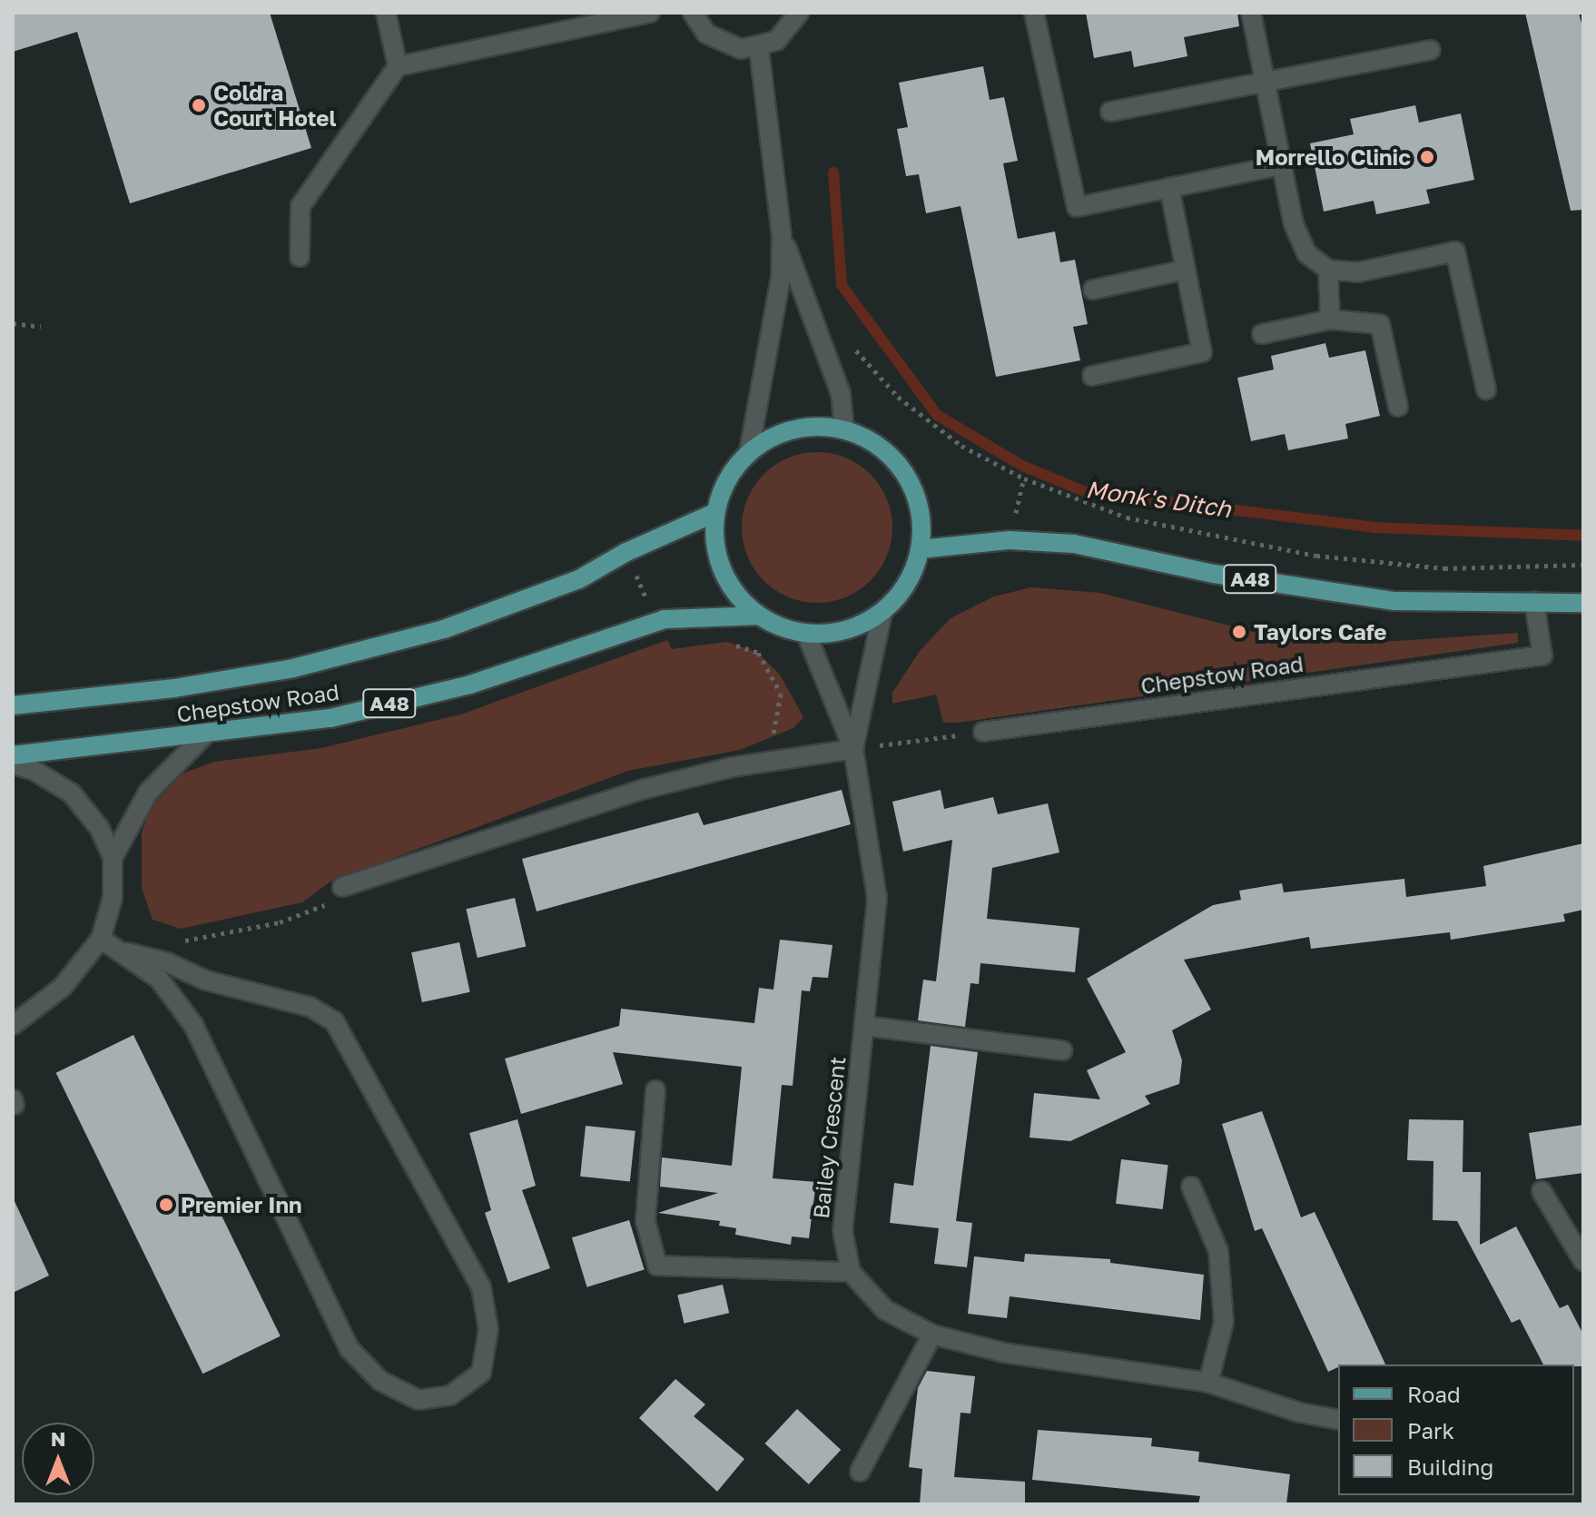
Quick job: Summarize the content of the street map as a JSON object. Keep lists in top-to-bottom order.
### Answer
{
  "streets": {
    "main road": ["A48", "Chepstow Road"],
    "street": ["Bailey Crescent"]
  },
  "crossings": [
    ["A48", "Chepstow Road"],
    ["A48", "Bailey Crescent"],
    ["Chepstow Road", "Bailey Crescent"]
  ],
  "water": ["Monk's Ditch"],
  "places": [
    "Coldra Court Hotel",
    "Morrello Clinic",
    "Taylors Cafe",
    "Premier Inn"
  ],
  "legend": ["Road", "Park", "Building"],
  "north": "top"
}
